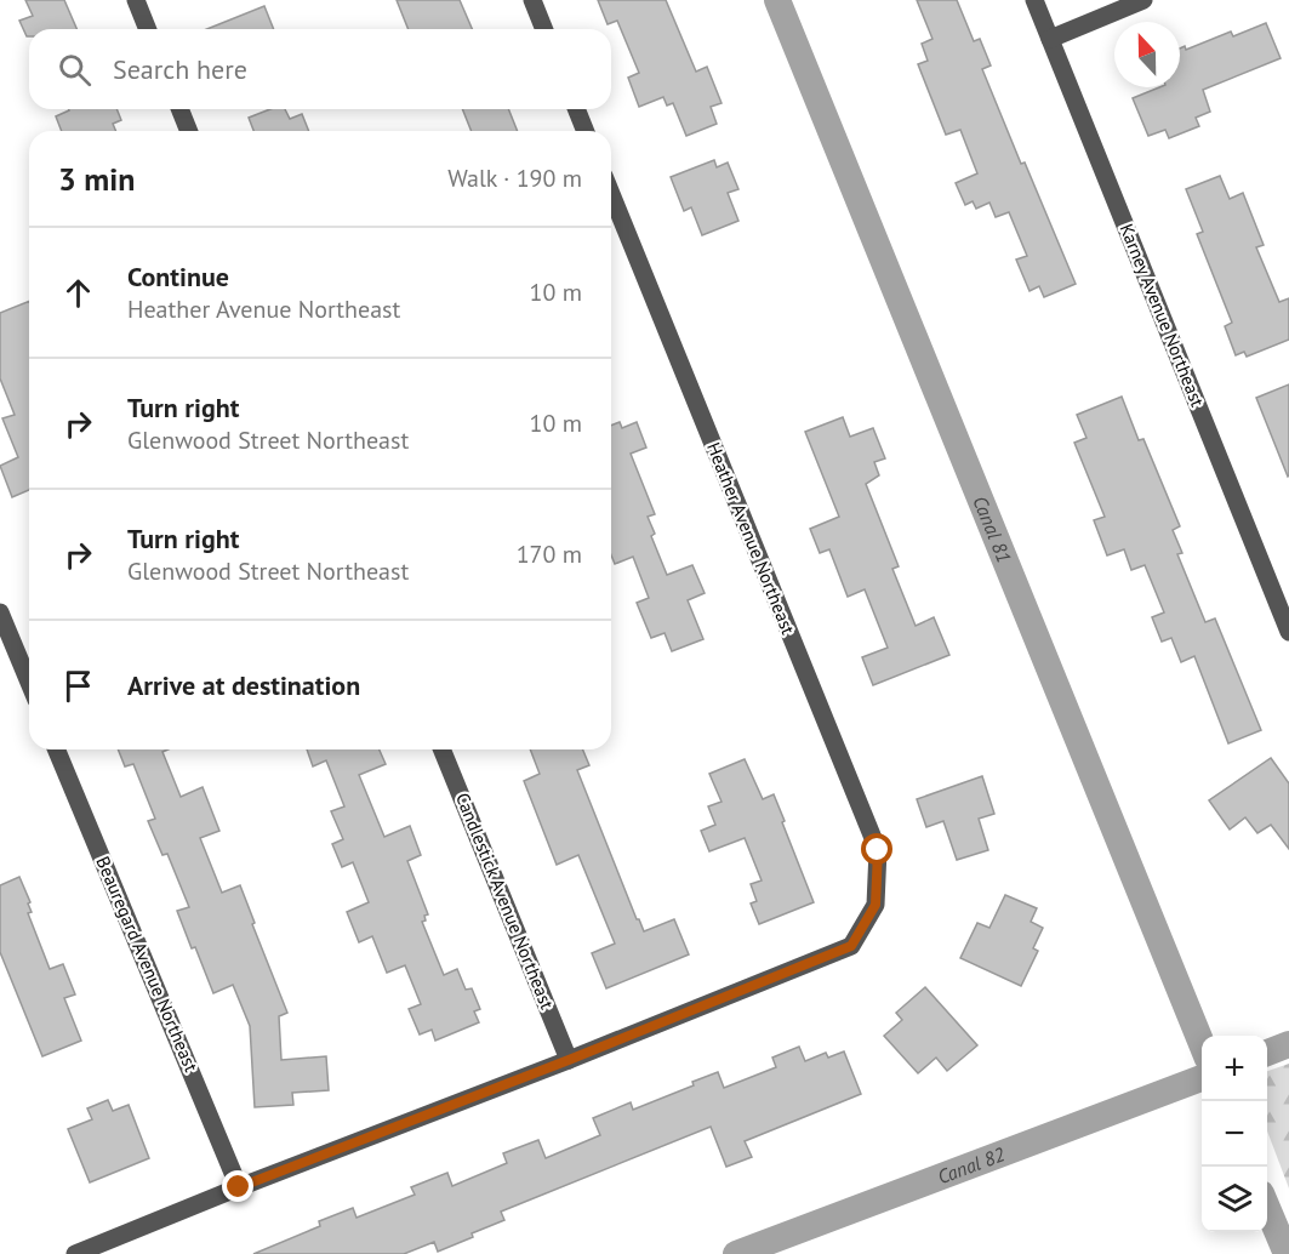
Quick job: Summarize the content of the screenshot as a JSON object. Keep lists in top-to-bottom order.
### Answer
{
  "streets": {
    "street": [
      "Karney Avenue Northeast",
      "Heather Avenue Northeast",
      "Candlestick Avenue Northeast",
      "Beauregard Avenue Northeast"
    ]
  },
  "crossings": [
    ["Heather Avenue Northeast", "Candlestick Avenue Northeast"]
  ],
  "water": ["Canal 81", "Canal 82"],
  "north": "top",
  "page": {
    "search": "Search here",
    "heading": ["3 min", "Walk · 190 m"],
    "list": [
      ["Continue", "Heather Avenue Northeast", "10 m"],
      ["Turn right", "Glenwood Street Northeast", "10 m"],
      ["Turn right", "Glenwood Street Northeast", "170 m"],
      "Arrive at destination"
    ],
    "map_buttons": ["+", "−"]
  }
}
